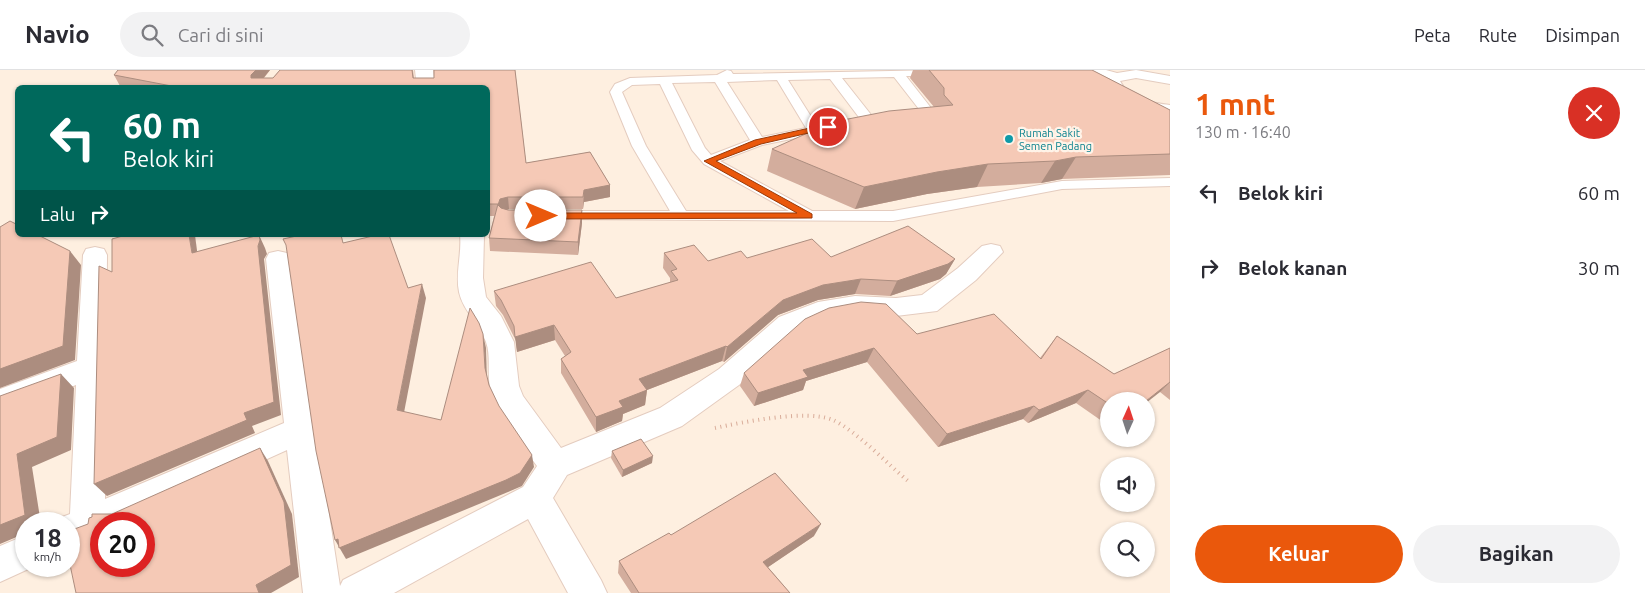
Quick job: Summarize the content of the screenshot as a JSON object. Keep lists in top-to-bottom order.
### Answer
{
  "places": ["Rumah Sakit Semen Padang"],
  "north": "top",
  "page": {
    "header": "Navio",
    "search": "Cari di sini",
    "nav": ["Peta", "Rute", "Disimpan"],
    "heading": ["1 mnt", "130 m · 16:40"],
    "turn": ["60 m", "Belok kiri"],
    "list": [
      {
        "name": "Belok kiri",
        "value": "60 m"
      },
      {
        "name": "Belok kanan",
        "value": "30 m"
      }
    ],
    "then": "Lalu",
    "speed": "18 km/h",
    "limit": "20",
    "buttons": ["Keluar", "Bagikan"]
  }
}
